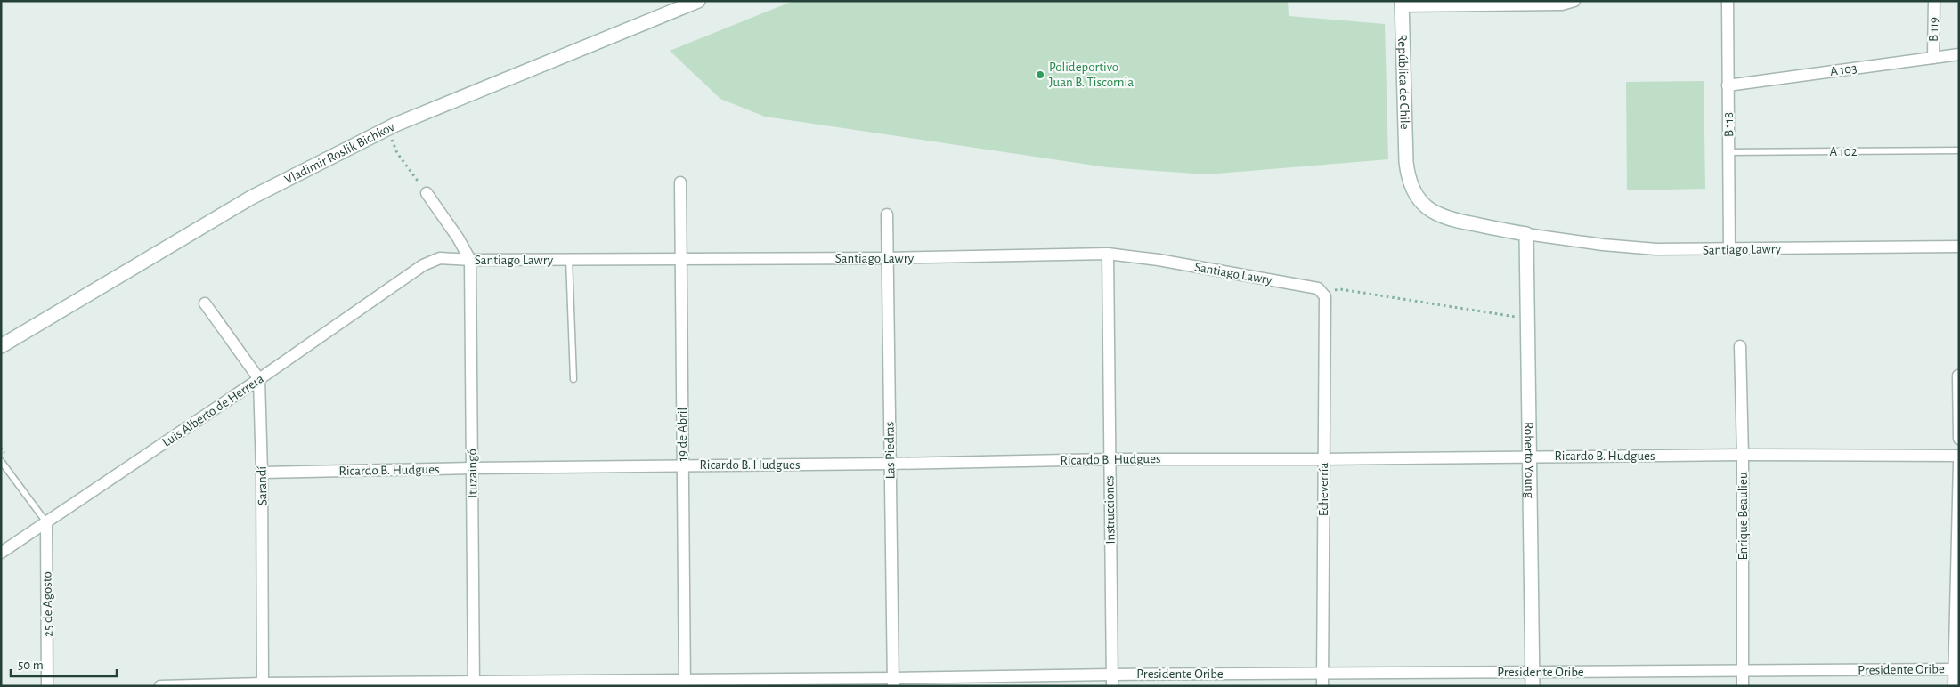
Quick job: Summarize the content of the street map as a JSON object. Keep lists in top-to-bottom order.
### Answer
{
  "streets": {
    "street": [
      "B 119",
      "A 103",
      "República de Chile",
      "B 118",
      "Vladimir Roslik Bichkov",
      "Santiago Lawry",
      "Luis Alberto de Herrera",
      "19 de Abril",
      "Las Piedras",
      "Ricardo B. Hudgues",
      "Roberto Young",
      "Ituzaingó",
      "Sarandí",
      "Echeverría",
      "Instrucciones",
      "Enrique Beaulieu",
      "25 de Agosto",
      "Presidente Oribe"
    ],
    "lane": ["A 102"]
  },
  "crossings": [
    ["B 119", "A 103"],
    ["A 103", "B 118"],
    ["República de Chile", "Santiago Lawry"],
    ["República de Chile", "Roberto Young"],
    ["B 118", "A 102"],
    ["B 118", "Santiago Lawry"],
    ["Santiago Lawry", "Luis Alberto de Herrera"],
    ["Santiago Lawry", "19 de Abril"],
    ["Santiago Lawry", "Las Piedras"],
    ["Santiago Lawry", "Roberto Young"],
    ["Santiago Lawry", "Ituzaingó"],
    ["Santiago Lawry", "Echeverría"],
    ["Santiago Lawry", "Instrucciones"],
    ["Luis Alberto de Herrera", "Sarandí"],
    ["Luis Alberto de Herrera", "25 de Agosto"],
    ["19 de Abril", "Ricardo B. Hudgues"],
    ["19 de Abril", "Presidente Oribe"],
    ["Las Piedras", "Ricardo B. Hudgues"],
    ["Las Piedras", "Presidente Oribe"],
    ["Ricardo B. Hudgues", "Roberto Young"],
    ["Ricardo B. Hudgues", "Ituzaingó"],
    ["Ricardo B. Hudgues", "Sarandí"],
    ["Ricardo B. Hudgues", "Echeverría"],
    ["Ricardo B. Hudgues", "Instrucciones"],
    ["Ricardo B. Hudgues", "Enrique Beaulieu"],
    ["Roberto Young", "Presidente Oribe"],
    ["Ituzaingó", "Presidente Oribe"],
    ["Sarandí", "Presidente Oribe"],
    ["Echeverría", "Presidente Oribe"],
    ["Instrucciones", "Presidente Oribe"],
    ["Enrique Beaulieu", "Presidente Oribe"]
  ],
  "places": ["Polideportivo Juan B. Tiscornia"],
  "scale_bar": "50 m"
}
